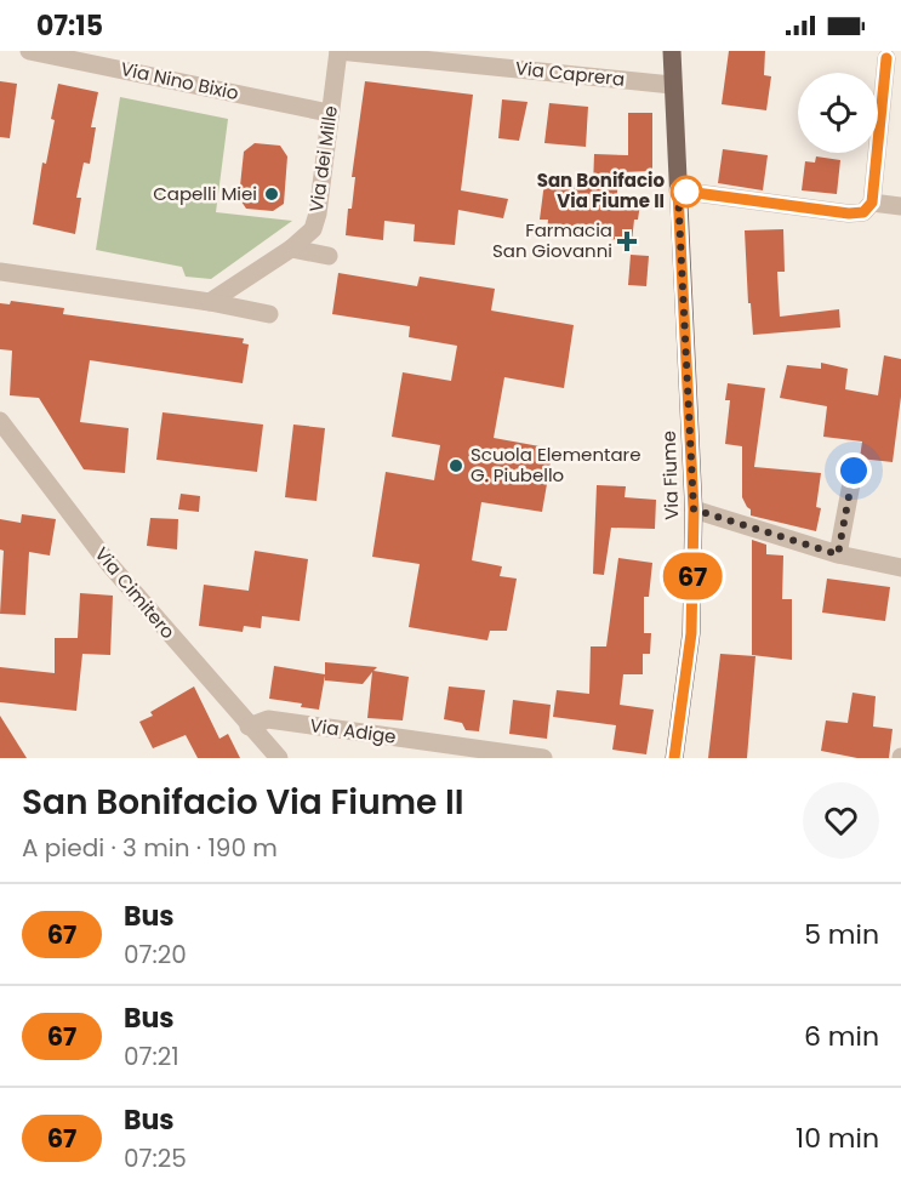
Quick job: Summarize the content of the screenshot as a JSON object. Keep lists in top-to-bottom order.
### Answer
{
  "streets": {
    "main road": ["Via Fiume"],
    "street": [
      "Via Caprera",
      "Via Nino Bixio",
      "Via dei Mille",
      "Via Cimitero",
      "Via Adige"
    ]
  },
  "crossings": [
    ["Via Caprera", "Via dei Mille"],
    ["Via Caprera", "Via Fiume"],
    ["Via Nino Bixio", "Via dei Mille"],
    ["Via Cimitero", "Via Adige"]
  ],
  "places": {
    "other": ["San Bonifacio Via Fiume II", "Capelli Miei", "Scuola Elementare G. Piubello"],
    "health": ["Farmacia San Giovanni"]
  },
  "lines": ["bus line 67"],
  "page": {
    "status": "07:15",
    "on_map": "67",
    "heading": ["San Bonifacio Via Fiume II", "A piedi · 3 min · 190 m"],
    "list": [
      {
        "mark": "67",
        "name": "Bus",
        "note": "07:20",
        "value": "5 min"
      },
      {
        "mark": "67",
        "name": "Bus",
        "note": "07:21",
        "value": "6 min"
      },
      {
        "mark": "67",
        "name": "Bus",
        "note": "07:25",
        "value": "10 min"
      }
    ]
  }
}
